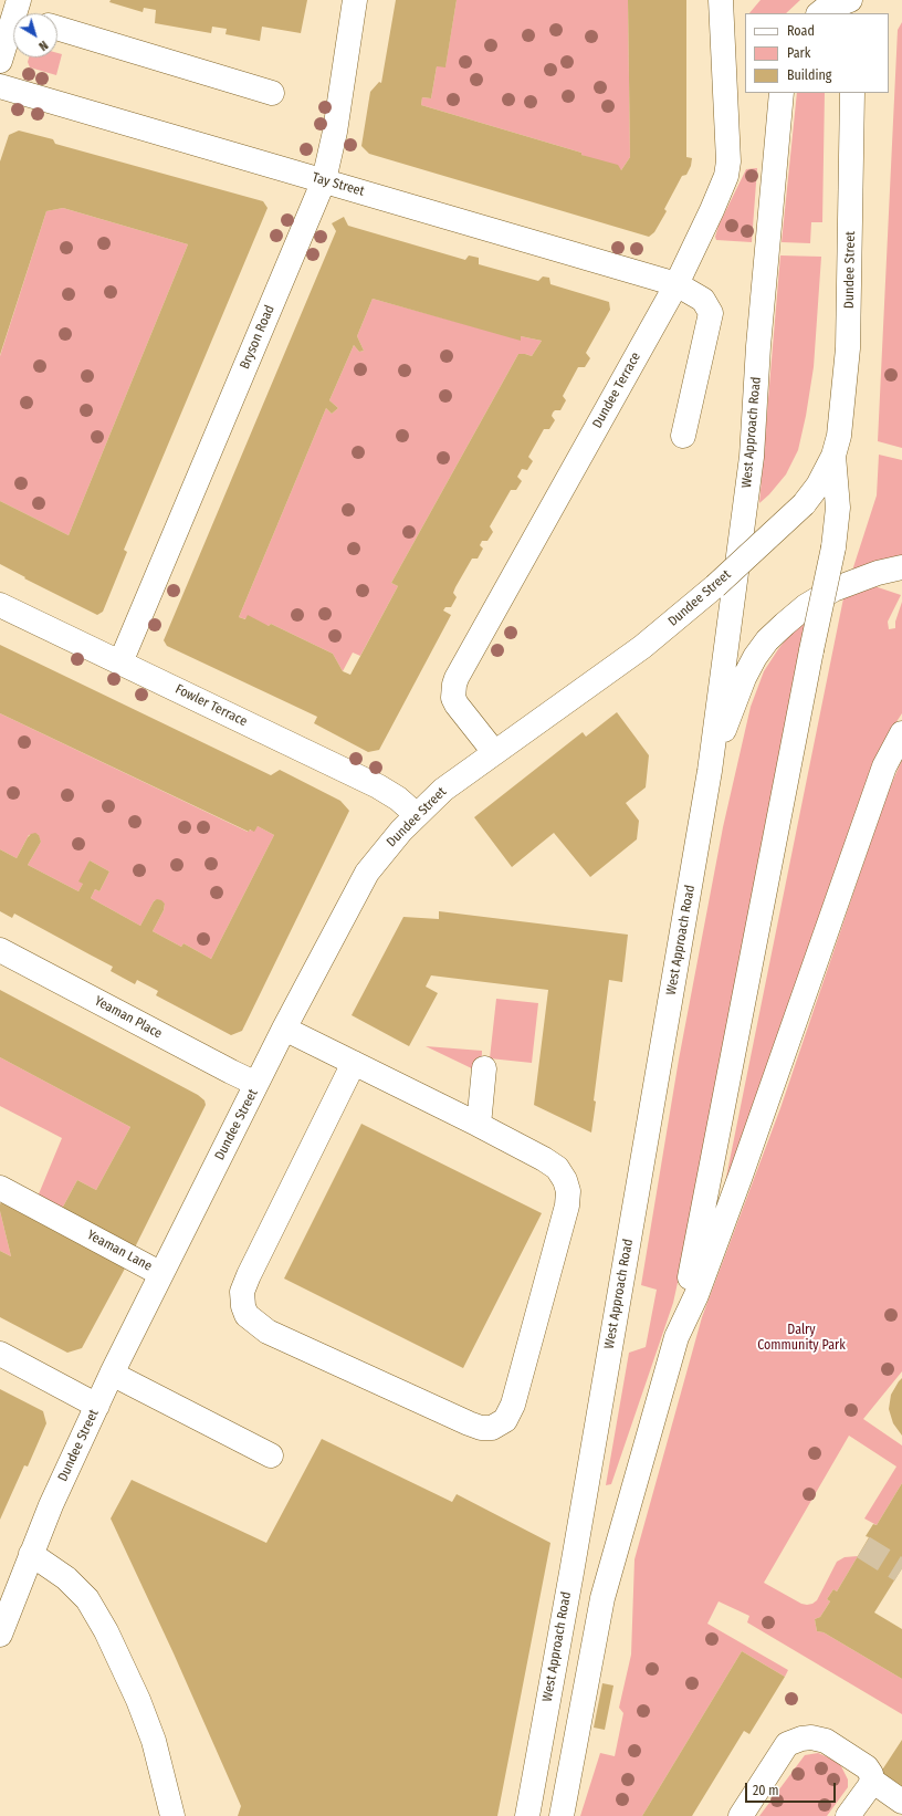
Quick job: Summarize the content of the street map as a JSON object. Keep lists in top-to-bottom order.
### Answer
{
  "streets": {
    "street": [
      "Tay Street",
      "Dundee Street",
      "Bryson Road",
      "Dundee Terrace",
      "West Approach Road",
      "Fowler Terrace",
      "Yeaman Place",
      "Yeaman Lane"
    ]
  },
  "crossings": [
    ["Tay Street", "Bryson Road"],
    ["Tay Street", "Dundee Terrace"],
    ["Dundee Street", "Dundee Terrace"],
    ["Dundee Street", "Fowler Terrace"],
    ["Dundee Street", "Yeaman Place"],
    ["Dundee Street", "Yeaman Lane"],
    ["Bryson Road", "Fowler Terrace"]
  ],
  "parks": ["Dalry Community Park"],
  "legend": ["Road", "Park", "Building"],
  "scale_bar": "20 m",
  "north": "bottom right"
}
